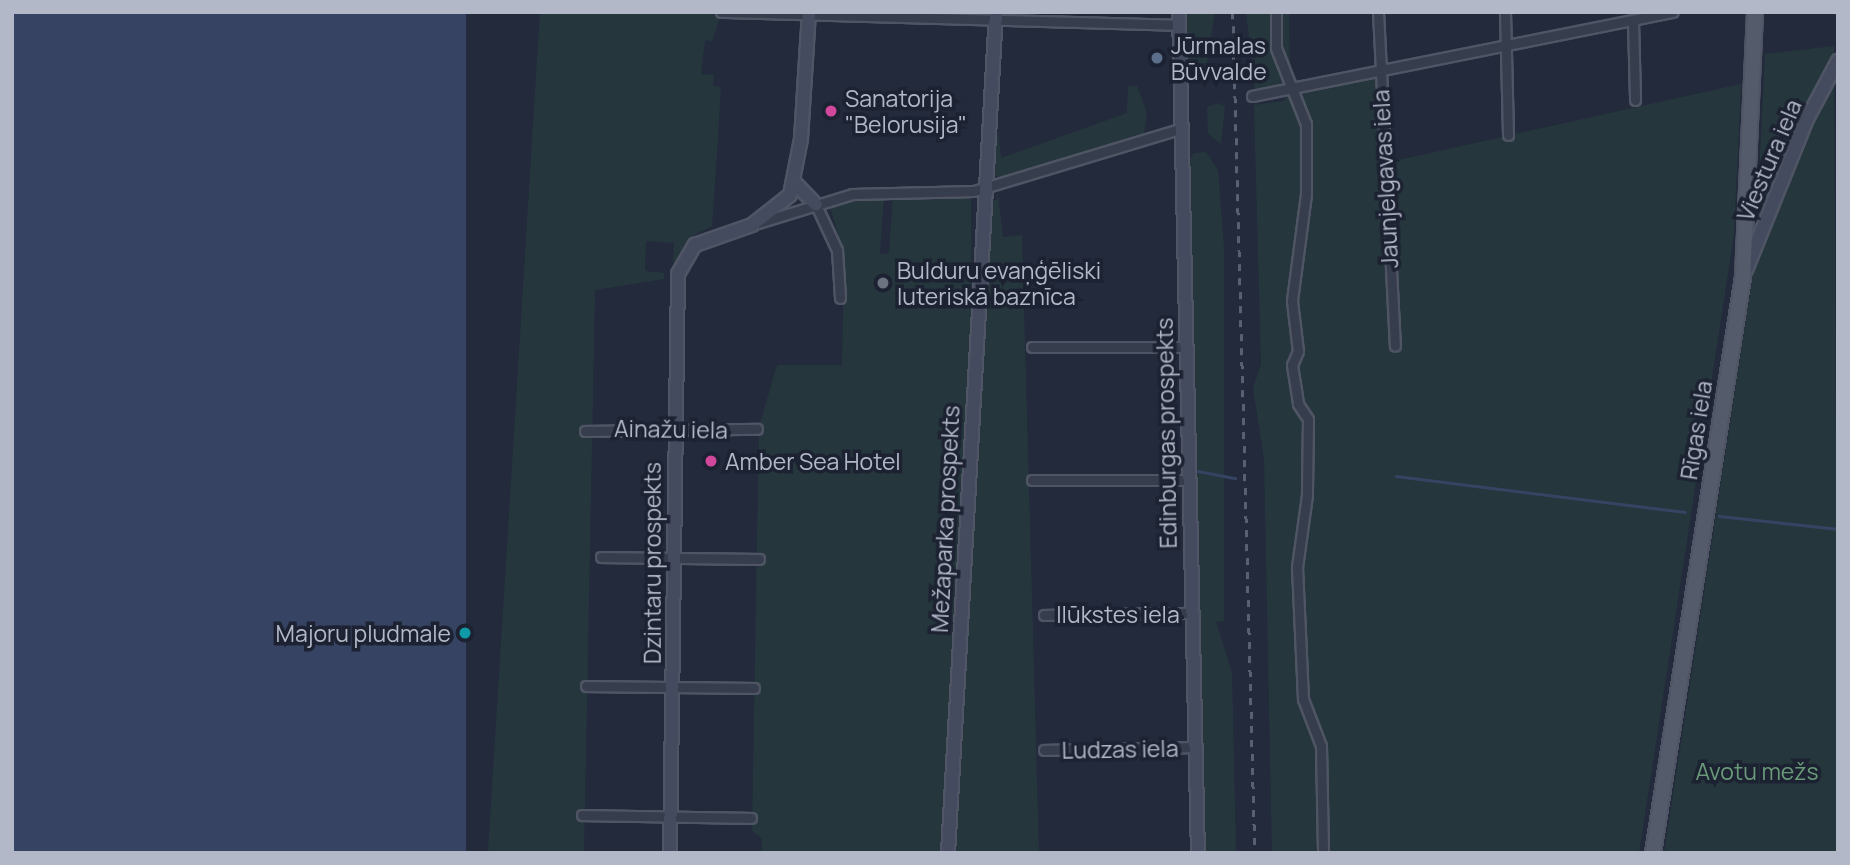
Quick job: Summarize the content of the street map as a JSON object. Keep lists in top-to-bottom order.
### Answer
{
  "streets": {
    "main road": ["Rīgas iela"],
    "street": [
      "Viestura iela",
      "Jaunjelgavas iela",
      "Ainažu iela",
      "Edinburgas prospekts",
      "Mežaparka prospekts",
      "Dzintaru prospekts",
      "Ilūkstes iela",
      "Ludzas iela"
    ]
  },
  "crossings": [
    ["Viestura iela", "Rīgas iela"],
    ["Ainažu iela", "Dzintaru prospekts"],
    ["Edinburgas prospekts", "Ilūkstes iela"],
    ["Edinburgas prospekts", "Ludzas iela"]
  ],
  "parks": ["Avotu mežs"],
  "places": [
    "Jūrmalas Būvvalde",
    "Sanatorija \"Belorusija\"",
    "Bulduru evaņģēliski luteriskā baznīca",
    "Amber Sea Hotel",
    "Majoru pludmale"
  ]
}
